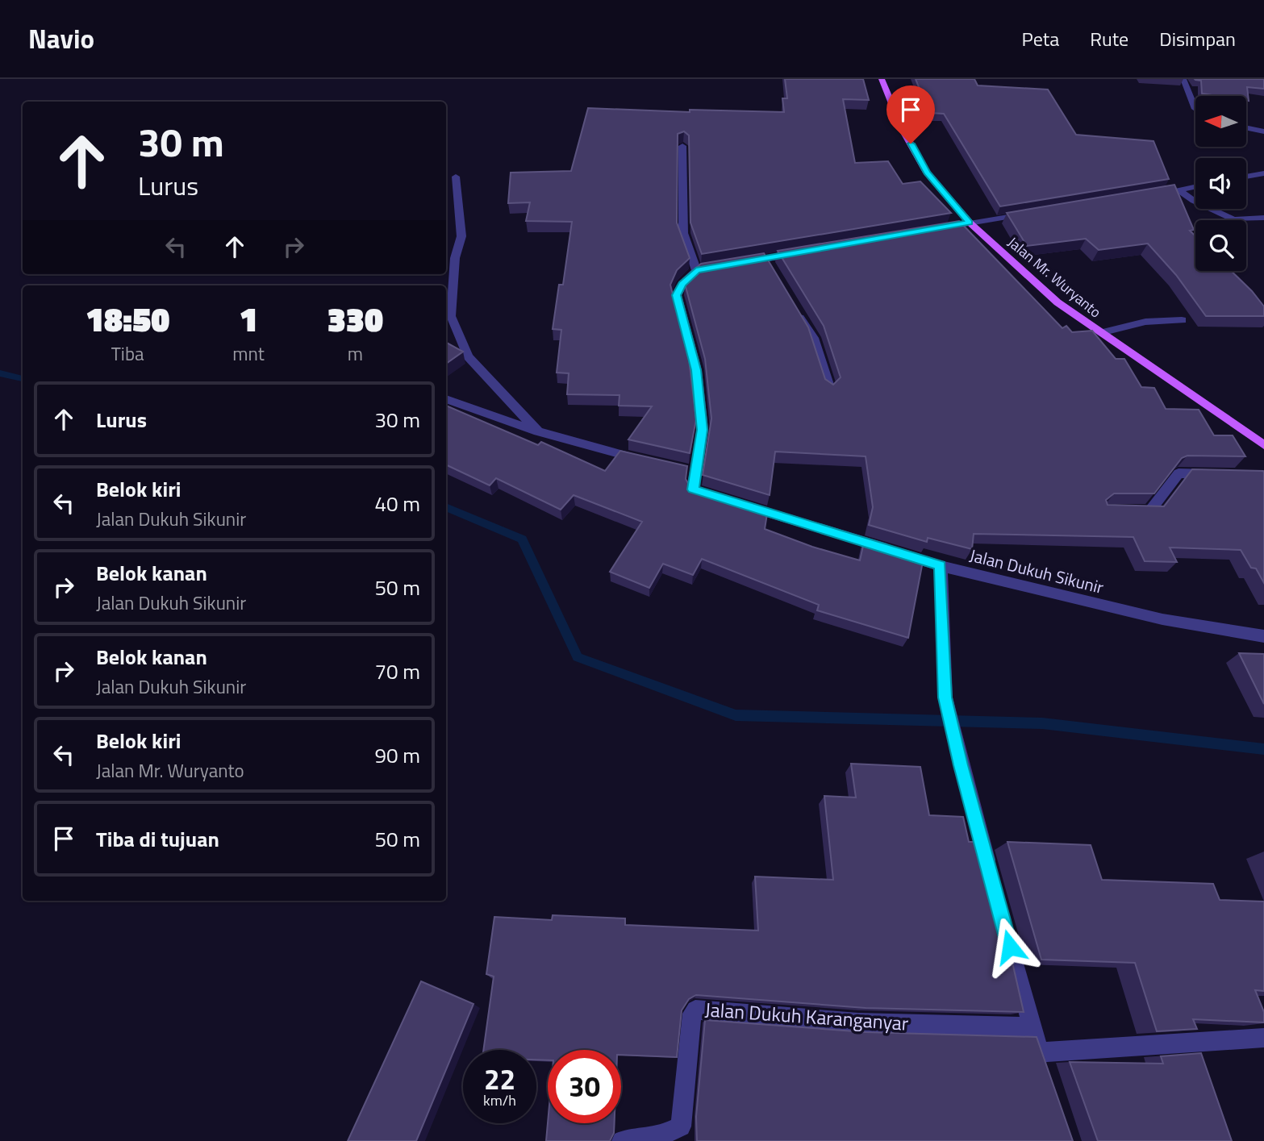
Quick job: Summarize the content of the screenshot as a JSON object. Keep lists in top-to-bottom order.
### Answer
{
  "streets": {
    "main road": ["Jalan Mr. Wuryanto"],
    "street": ["Jalan Dukuh Sikunir", "Jalan Dukuh Karanganyar"]
  },
  "north": "left",
  "page": {
    "header": "Navio",
    "nav": ["Peta", "Rute", "Disimpan"],
    "turn": ["30 m", "Lurus"],
    "eta": [
      "18:50",
      "Tiba",
      "1",
      "mnt",
      "330",
      "m"
    ],
    "list": [
      {
        "name": "Lurus",
        "value": "30 m"
      },
      {
        "name": "Belok kiri",
        "note": "Jalan Dukuh Sikunir",
        "value": "40 m"
      },
      {
        "name": "Belok kanan",
        "note": "Jalan Dukuh Sikunir",
        "value": "50 m"
      },
      {
        "name": "Belok kanan",
        "note": "Jalan Dukuh Sikunir",
        "value": "70 m"
      },
      {
        "name": "Belok kiri",
        "note": "Jalan Mr. Wuryanto",
        "value": "90 m"
      },
      {
        "name": "Tiba di tujuan",
        "value": "50 m"
      }
    ],
    "speed": "22 km/h",
    "limit": "30"
  }
}
